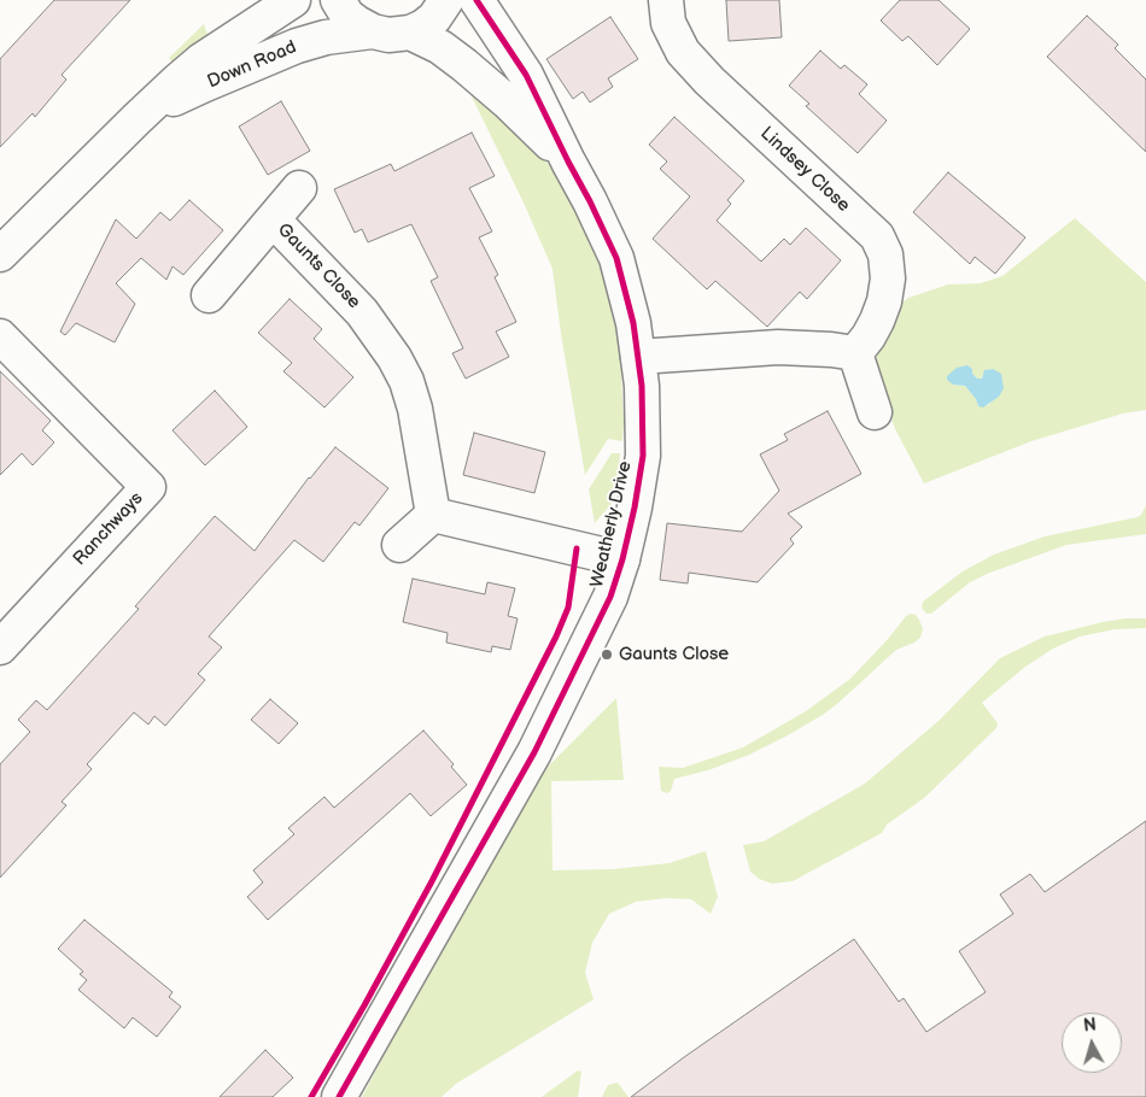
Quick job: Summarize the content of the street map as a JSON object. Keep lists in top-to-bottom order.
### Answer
{
  "streets": {
    "street": [
      "Down Road",
      "Lindsey Close",
      "Gaunts Close",
      "Weatherly Drive",
      "Ranchways"
    ]
  },
  "crossings": [
    ["Down Road", "Weatherly Drive"]
  ],
  "places": ["Gaunts Close"],
  "north": "top"
}
